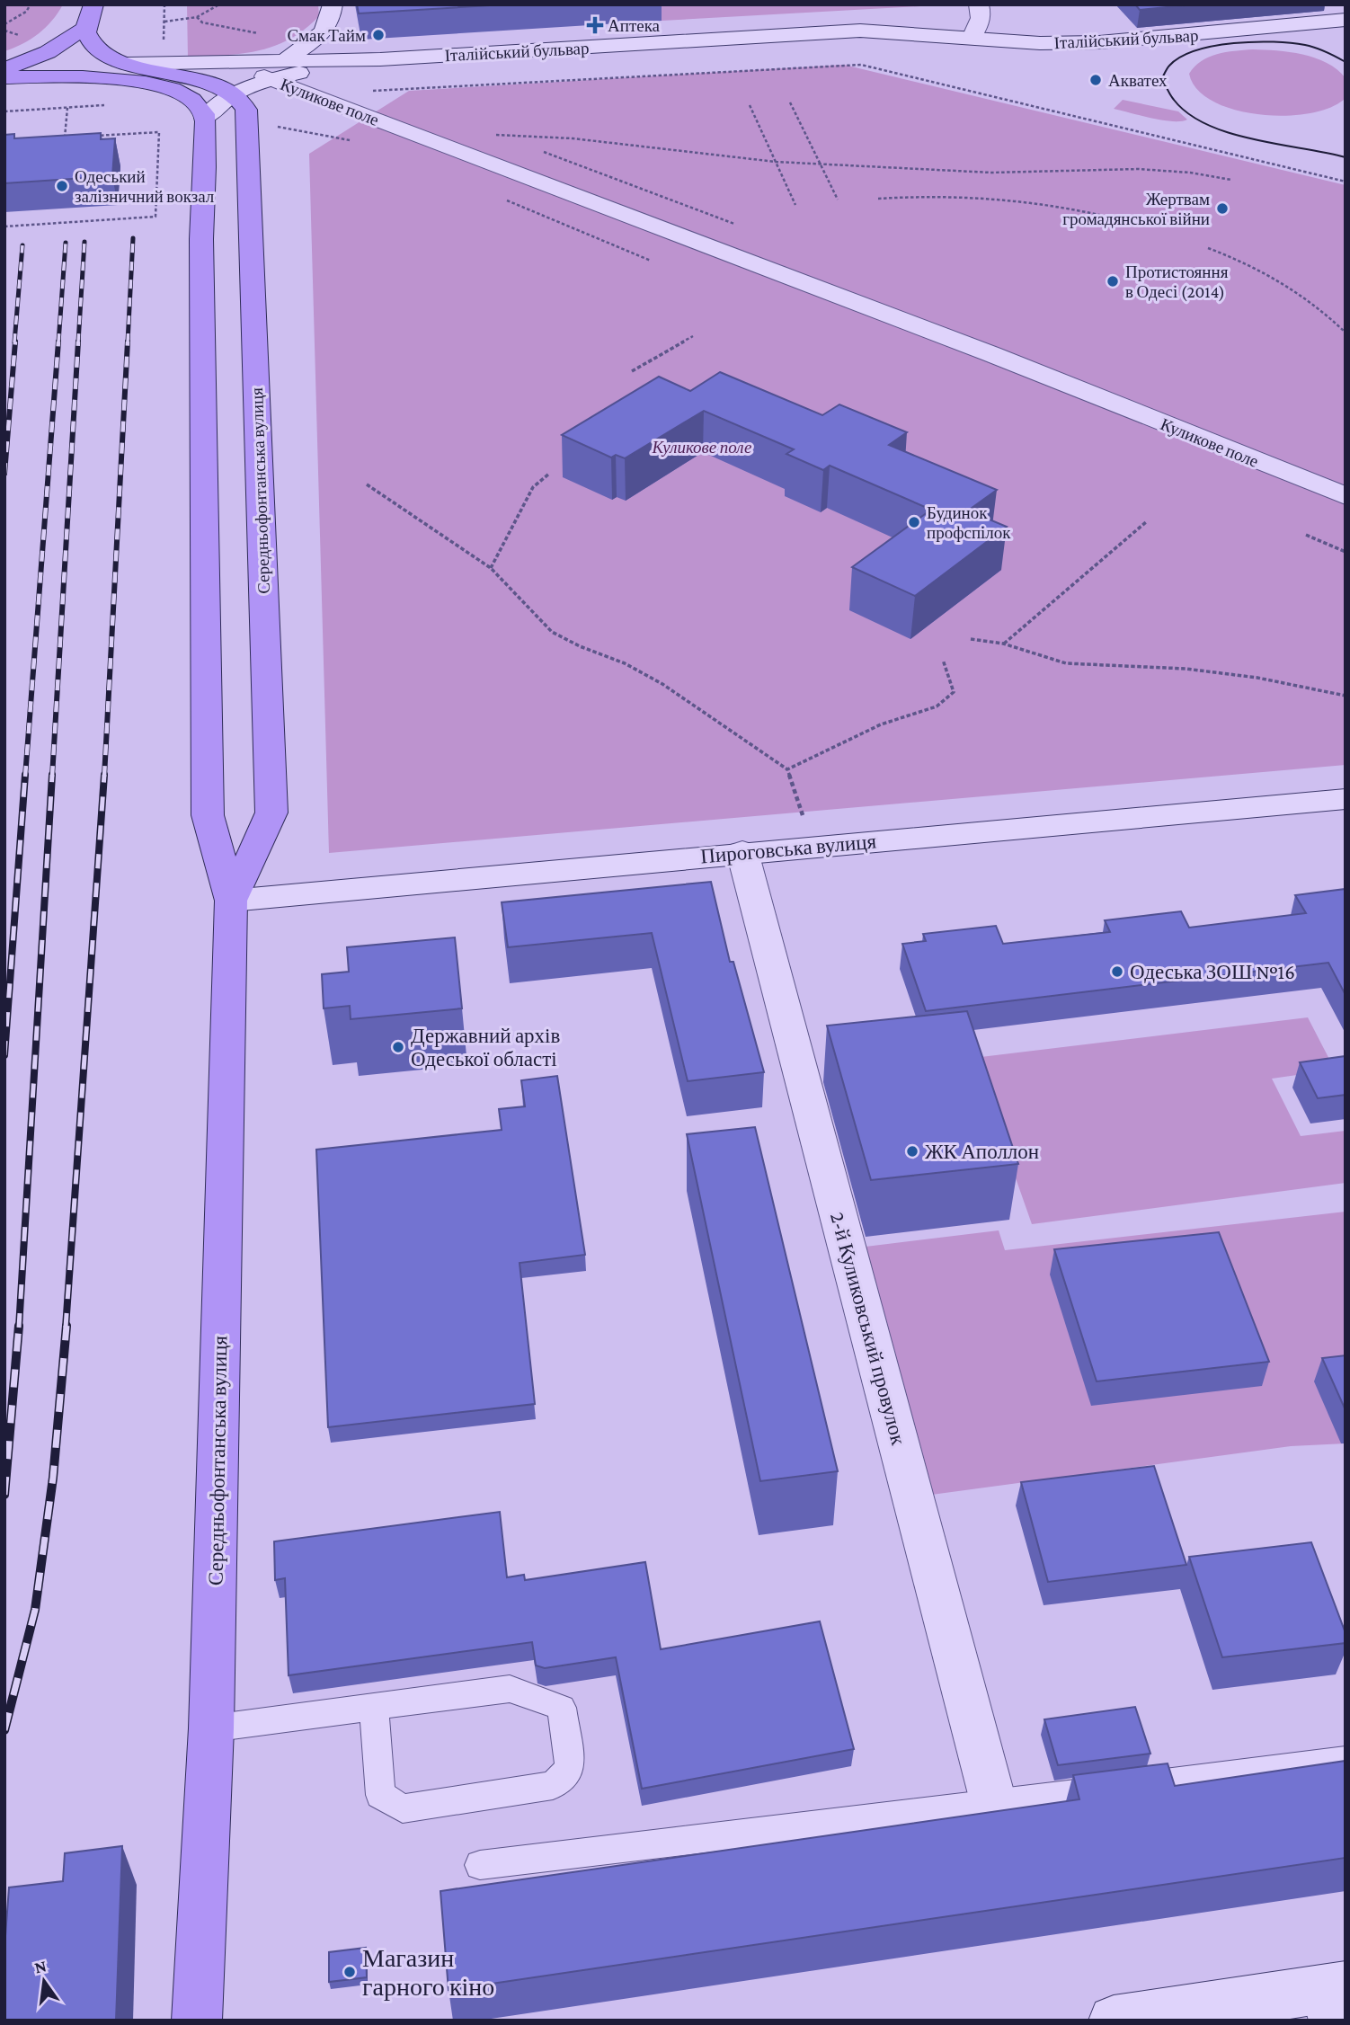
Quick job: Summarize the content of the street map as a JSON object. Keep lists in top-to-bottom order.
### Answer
{
  "streets": {
    "main road": [
      "Італійський бульвар",
      "Куликове поле",
      "Середньофонтанська вулиця",
      "Пироговська вулиця",
      "2-й Куликовський провулок"
    ]
  },
  "crossings": [
    ["Італійський бульвар", "Куликове поле"],
    ["Італійський бульвар", "Середньофонтанська вулиця"],
    ["Куликове поле", "Середньофонтанська вулиця"],
    ["Середньофонтанська вулиця", "Пироговська вулиця"],
    ["Пироговська вулиця", "2-й Куликовський провулок"]
  ],
  "parks": ["Куликове поле"],
  "places": {
    "health": ["Аптека"],
    "other": [
      "Смак Тайм",
      "Акватех",
      "Одеський залізничний вокзал",
      "Жертвам громадянської війни",
      "Протистояння в Одесі (2014)",
      "Будинок профспілок",
      "Одеська ЗОШ №16",
      "Державний архів Одеської області",
      "ЖК Аполлон",
      "Магазин гарного кіно"
    ]
  },
  "north": "top"
}
